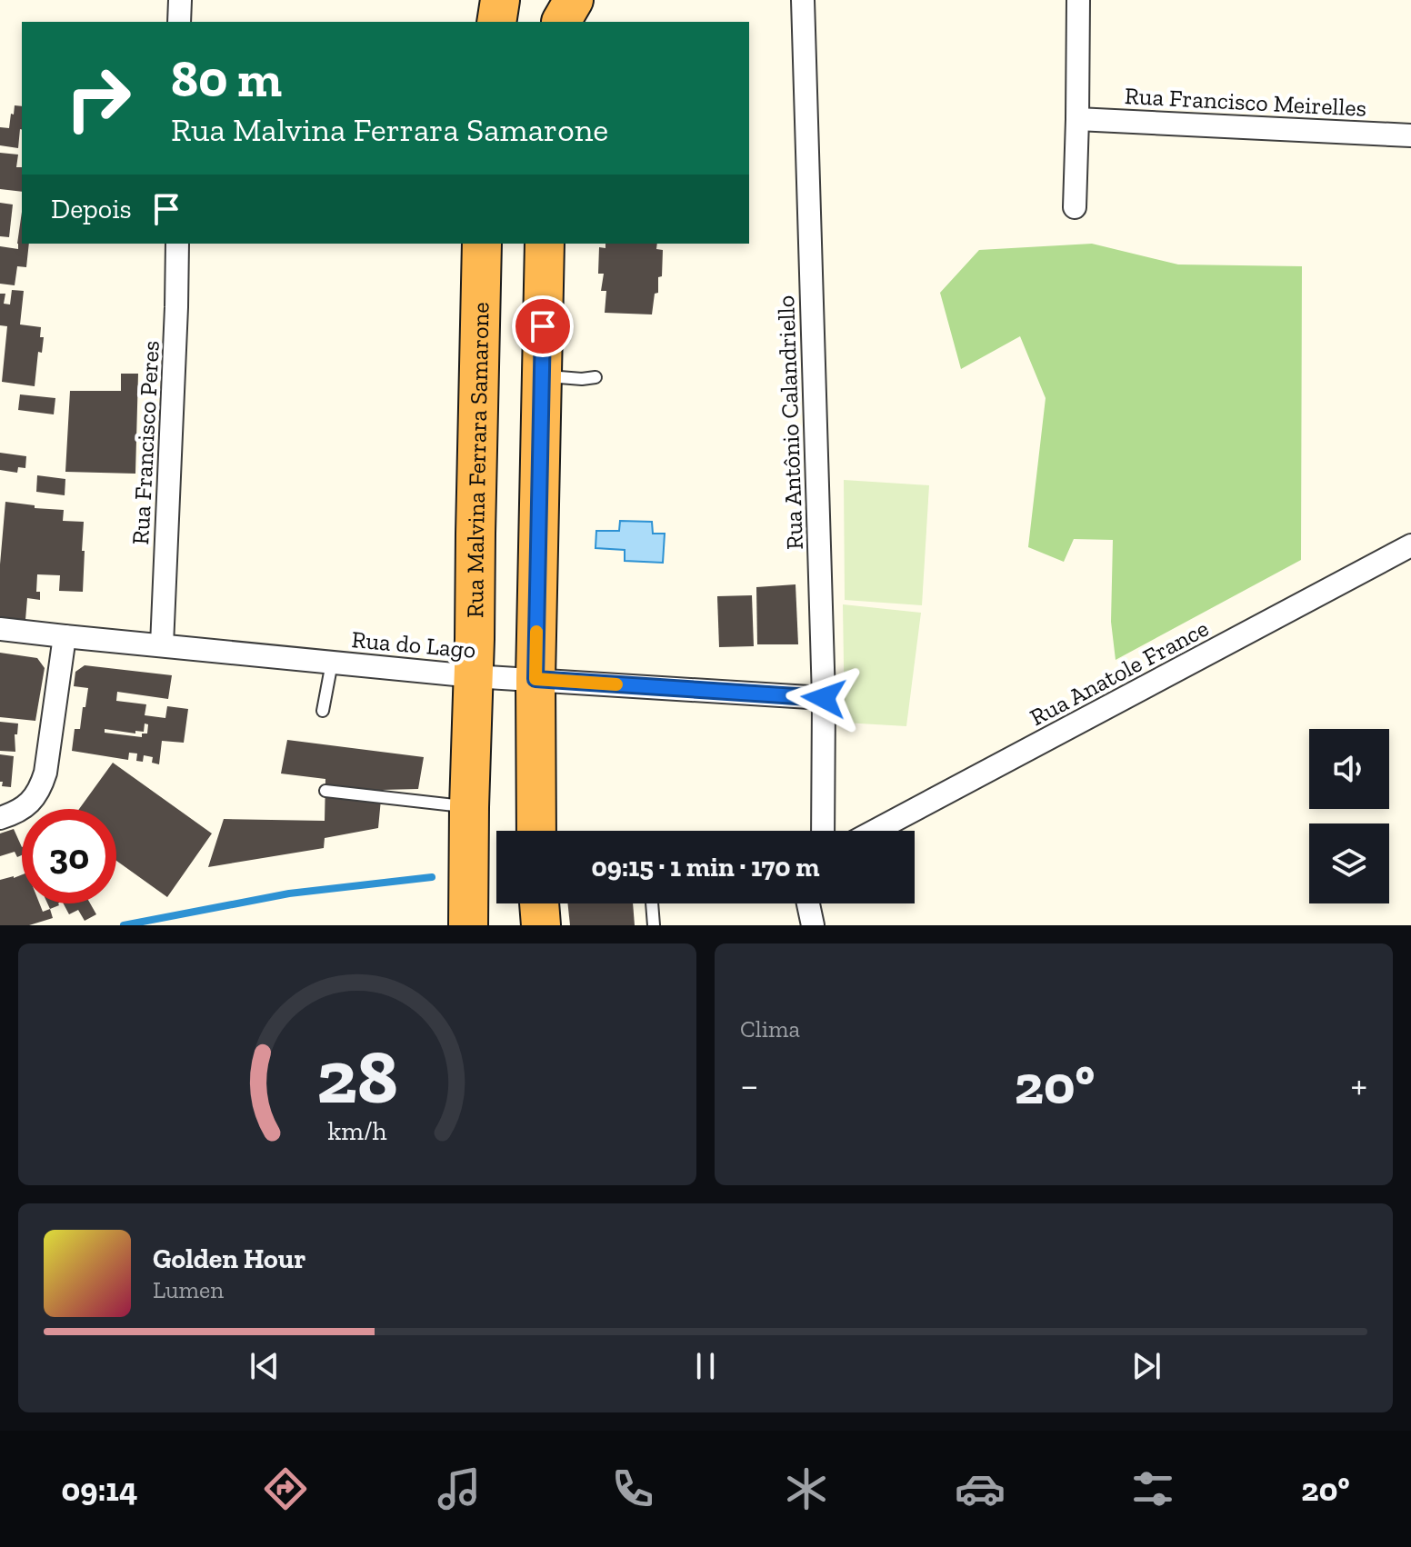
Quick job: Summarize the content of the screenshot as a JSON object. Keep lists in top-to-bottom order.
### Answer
{
  "streets": {
    "highway": ["Rua Malvina Ferrara Samarone"],
    "street": [
      "Rua Francisco Meirelles",
      "Rua Antônio Calandriello",
      "Rua Francisco Peres",
      "Rua do Lago",
      "Rua Anatole France"
    ]
  },
  "crossings": [
    ["Rua Antônio Calandriello", "Rua do Lago"],
    ["Rua Francisco Peres", "Rua do Lago"],
    ["Rua Malvina Ferrara Samarone", "Rua do Lago"]
  ],
  "page": {
    "turn": ["80 m", "Rua Malvina Ferrara Samarone"],
    "then": "Depois",
    "limit": "30",
    "trip": "09:15 · 1 min · 170 m",
    "tile": "Clima",
    "heat": ["−", "20°", "+"],
    "song": ["Golden Hour", "Lumen"],
    "tabs": ["09:14", "20°"],
    "gauge": ["28", "km/h"]
  }
}
